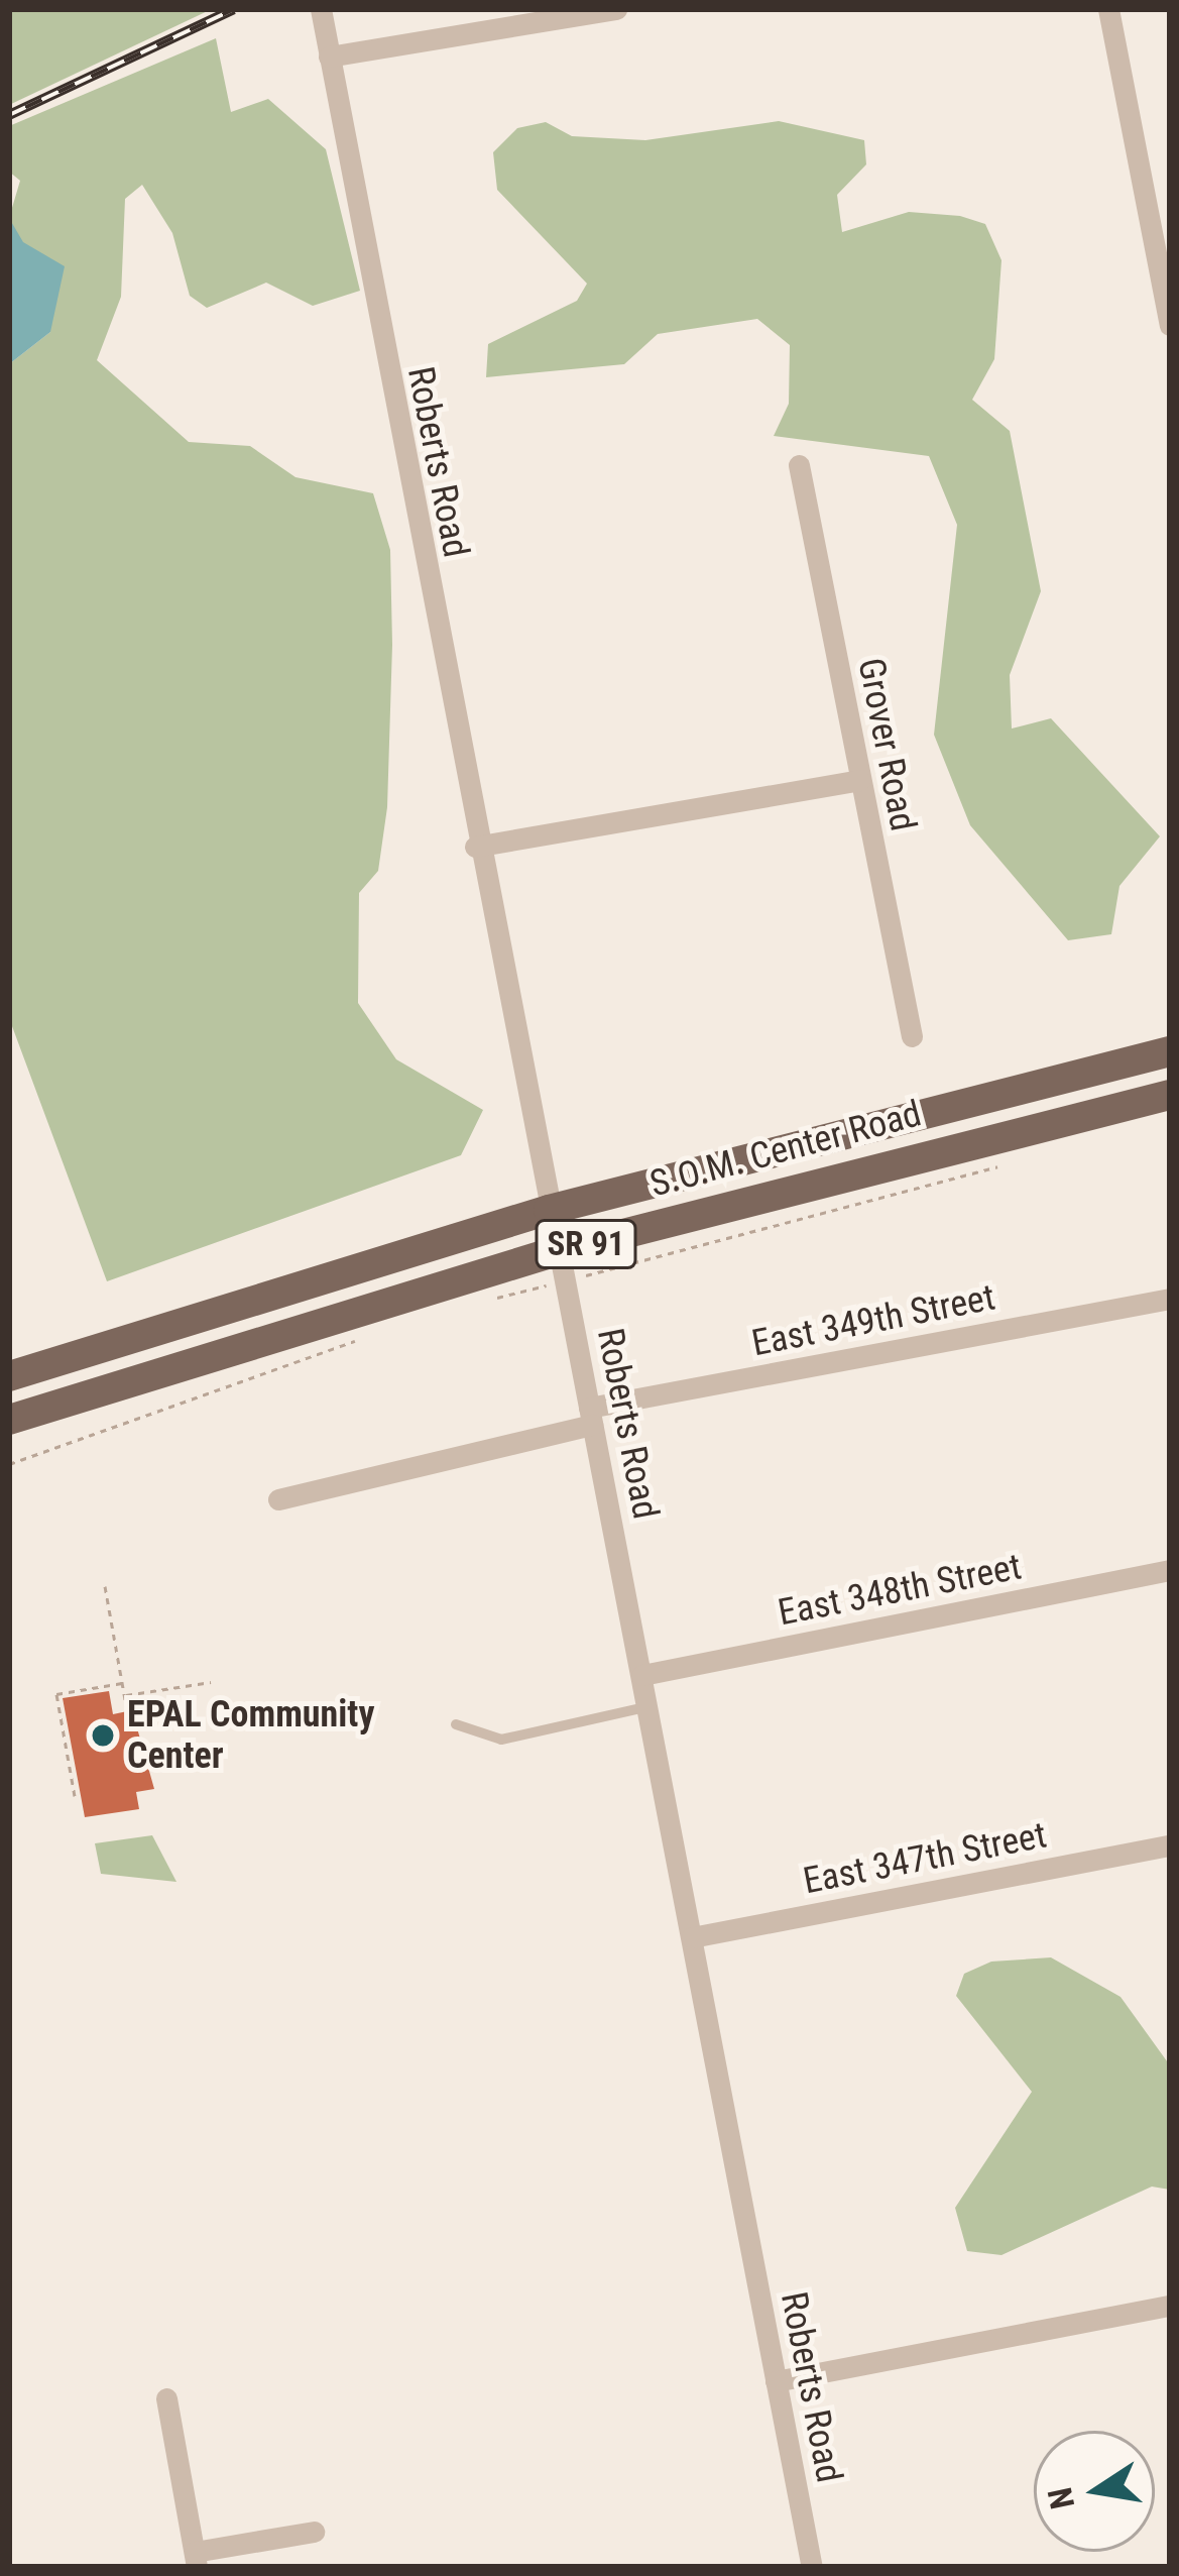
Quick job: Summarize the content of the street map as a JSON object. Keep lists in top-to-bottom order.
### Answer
{
  "streets": {
    "main road": ["S.O.M. Center Road", "SR 91"],
    "street": [
      "Roberts Road",
      "Grover Road",
      "East 349th Street",
      "East 348th Street",
      "East 347th Street"
    ]
  },
  "crossings": [
    ["Roberts Road", "S.O.M. Center Road"],
    ["Roberts Road", "East 349th Street"],
    ["Roberts Road", "East 348th Street"],
    ["Roberts Road", "East 347th Street"]
  ],
  "places": ["EPAL Community Center"],
  "north": "left"
}
